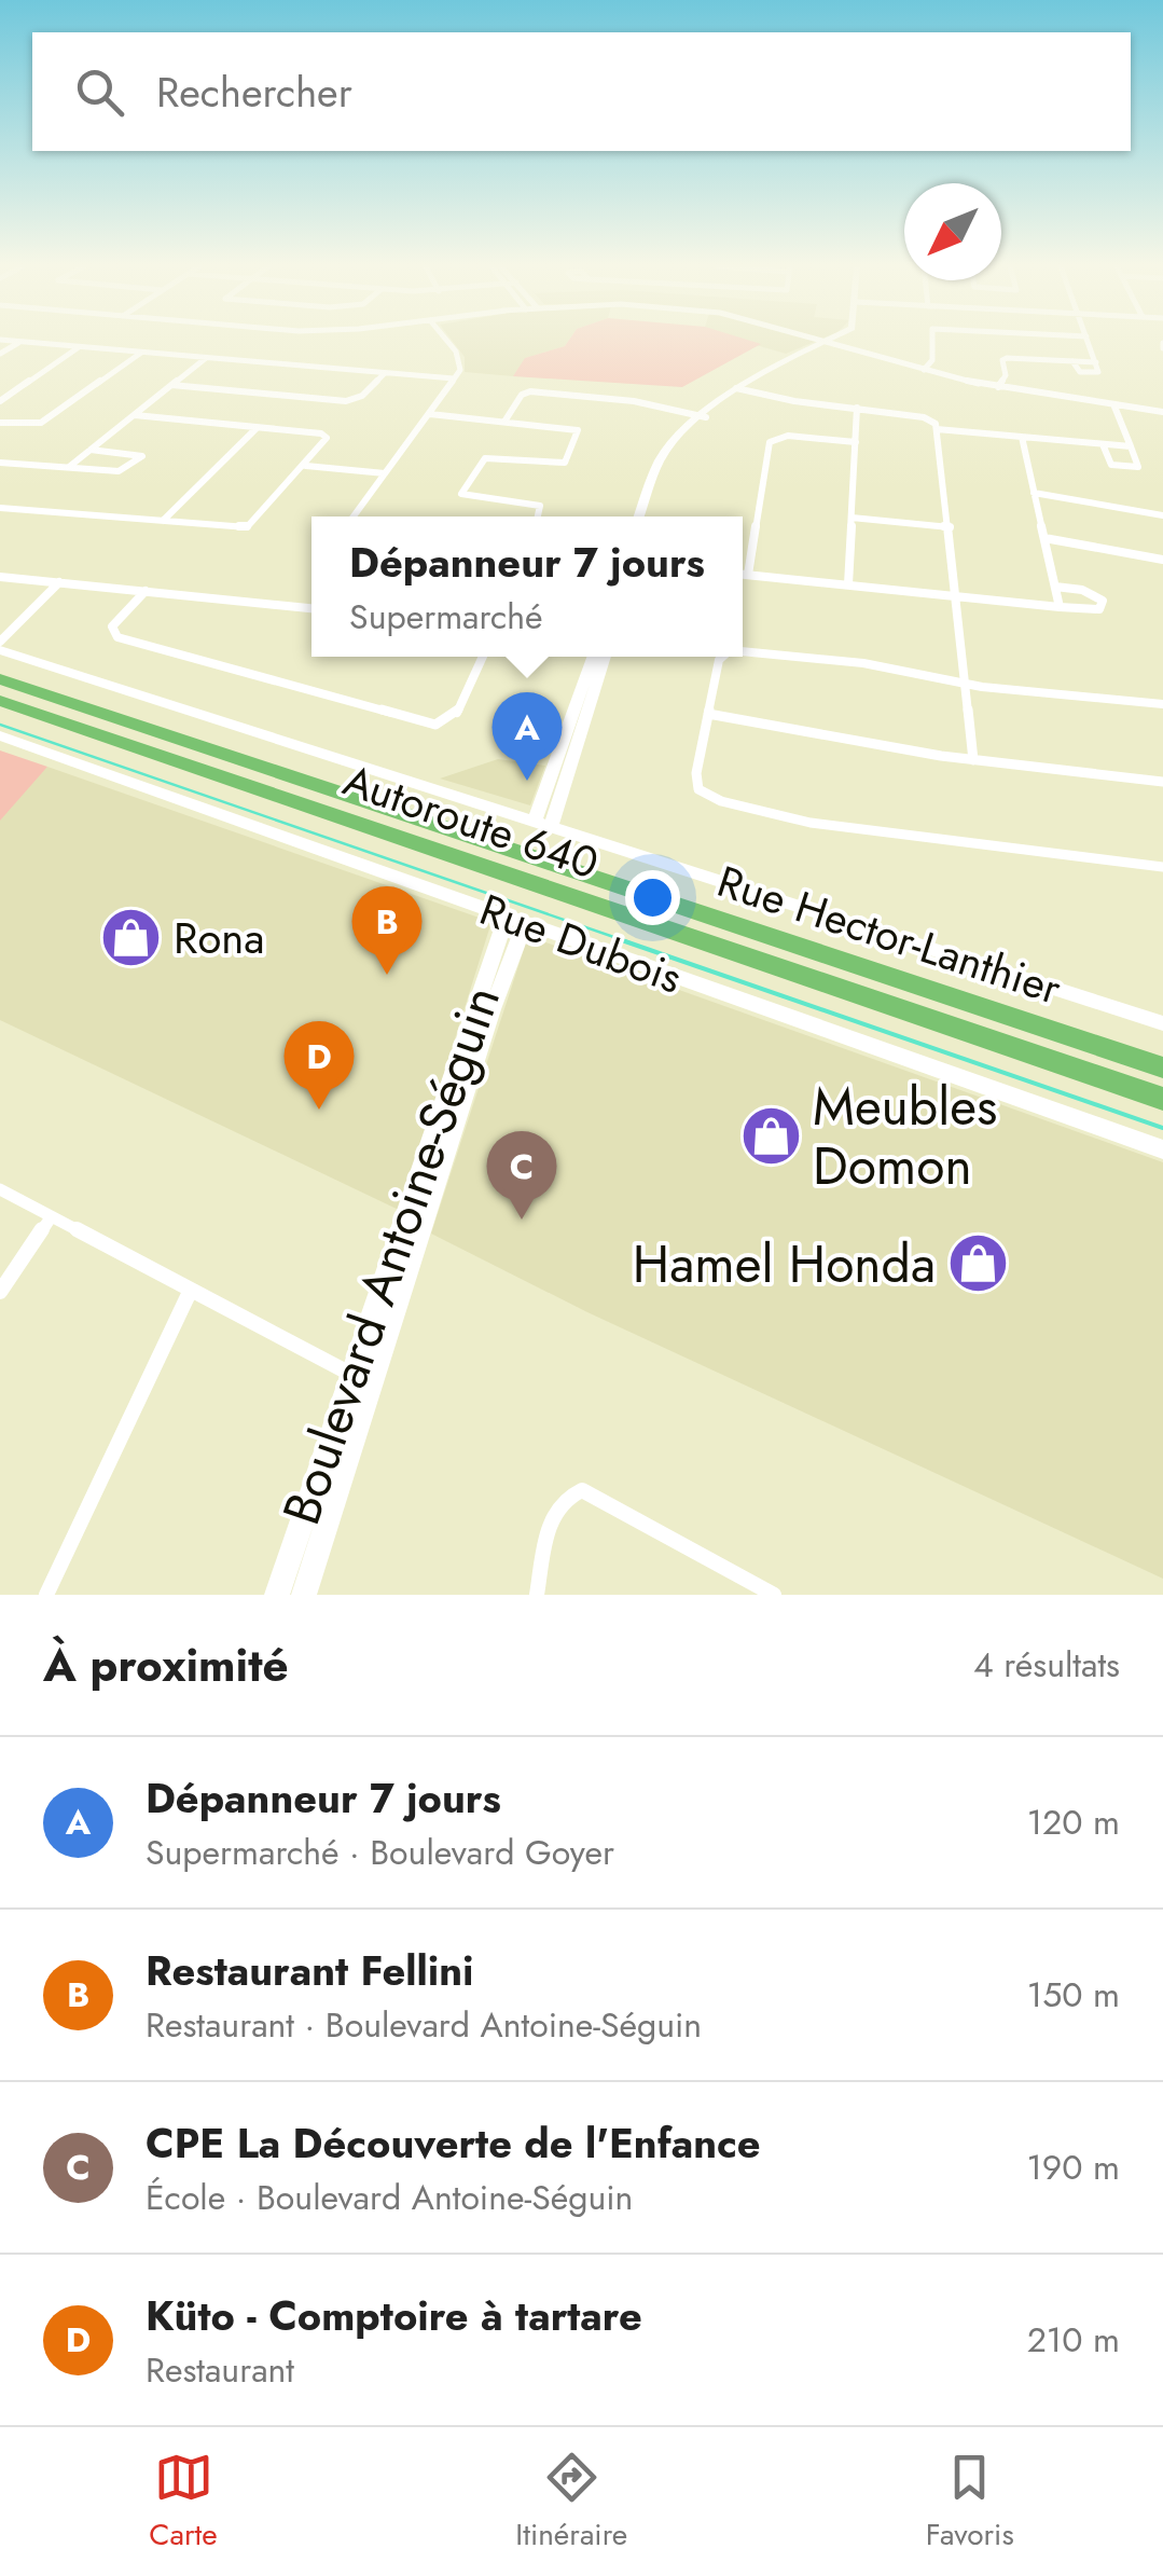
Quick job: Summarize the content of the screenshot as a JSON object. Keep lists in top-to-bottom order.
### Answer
{
  "streets": {
    "highway": ["Autoroute 640"],
    "street": ["Rue Hector-Lanthier", "Rue Dubois", "Boulevard Antoine-Séguin"]
  },
  "crossings": [
    ["Rue Dubois", "Boulevard Antoine-Séguin"]
  ],
  "places": {
    "shop": ["Rona", "Meubles Domon", "Hamel Honda"]
  },
  "north": "bottom left",
  "page": {
    "search": "Rechercher",
    "popup": ["Dépanneur 7 jours", "Supermarché"],
    "pins": [
      "A",
      "B",
      "D",
      "C"
    ],
    "heading": ["À proximité", "4 résultats"],
    "list": [
      {
        "mark": "A",
        "name": "Dépanneur 7 jours",
        "note": "Supermarché · Boulevard Goyer",
        "value": "120 m"
      },
      {
        "mark": "B",
        "name": "Restaurant Fellini",
        "note": "Restaurant · Boulevard Antoine-Séguin",
        "value": "150 m"
      },
      {
        "mark": "C",
        "name": "CPE La Découverte de l'Enfance",
        "note": "École · Boulevard Antoine-Séguin",
        "value": "190 m"
      },
      {
        "mark": "D",
        "name": "Küto - Comptoire à tartare",
        "note": "Restaurant",
        "value": "210 m"
      }
    ],
    "nav": ["Carte", "Itinéraire", "Favoris"]
  }
}
